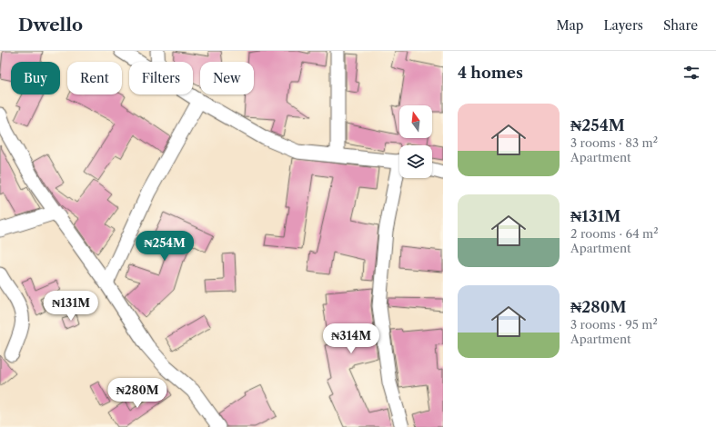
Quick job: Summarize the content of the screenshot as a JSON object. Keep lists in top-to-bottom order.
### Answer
{
  "north": "top",
  "page": {
    "header": "Dwello",
    "nav": ["Map", "Layers", "Share"],
    "heading": "4 homes",
    "chip": [
      "Buy",
      "Rent",
      "Filters",
      "New"
    ],
    "list": [
      {
        "name": "₦254M",
        "note": "3 rooms · 83 m² · Apartment"
      },
      {
        "name": "₦131M",
        "note": "2 rooms · 64 m² · Apartment"
      },
      {
        "name": "₦280M",
        "note": "3 rooms · 95 m² · Apartment"
      }
    ],
    "price": [
      "₦254M",
      "₦131M",
      "₦314M",
      "₦280M"
    ]
  }
}
